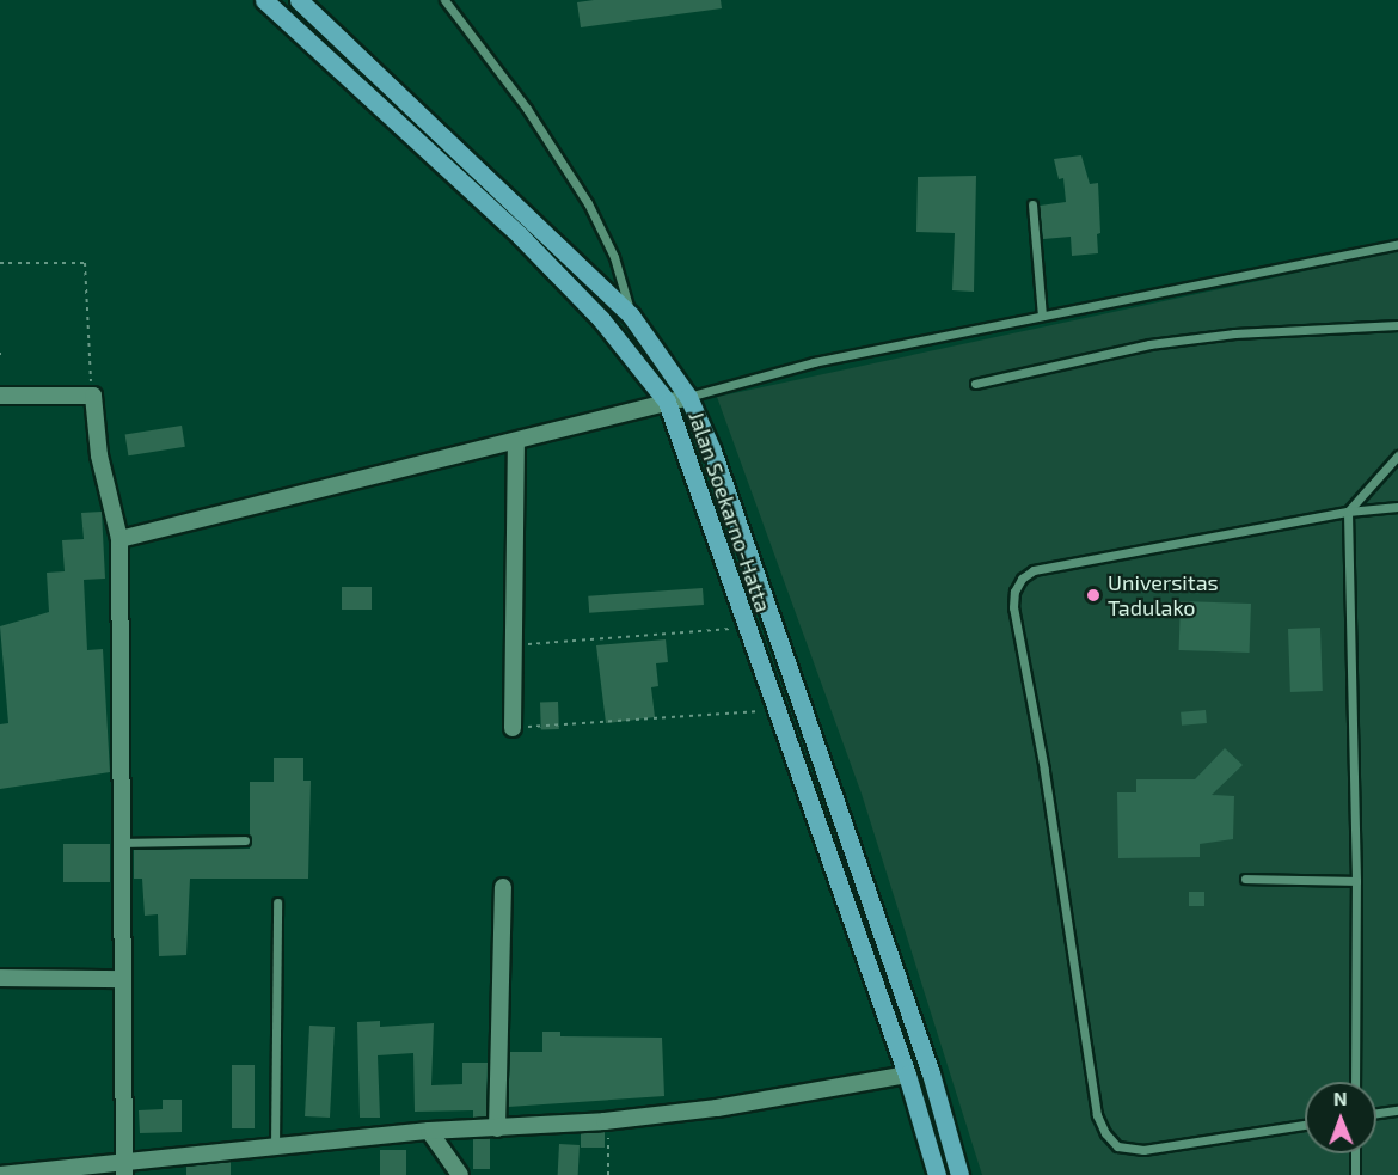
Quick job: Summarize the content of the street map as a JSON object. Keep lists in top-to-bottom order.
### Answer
{
  "streets": {
    "main road": ["Jalan Soekarno-Hatta"]
  },
  "places": ["Universitas Tadulako"],
  "north": "top"
}
